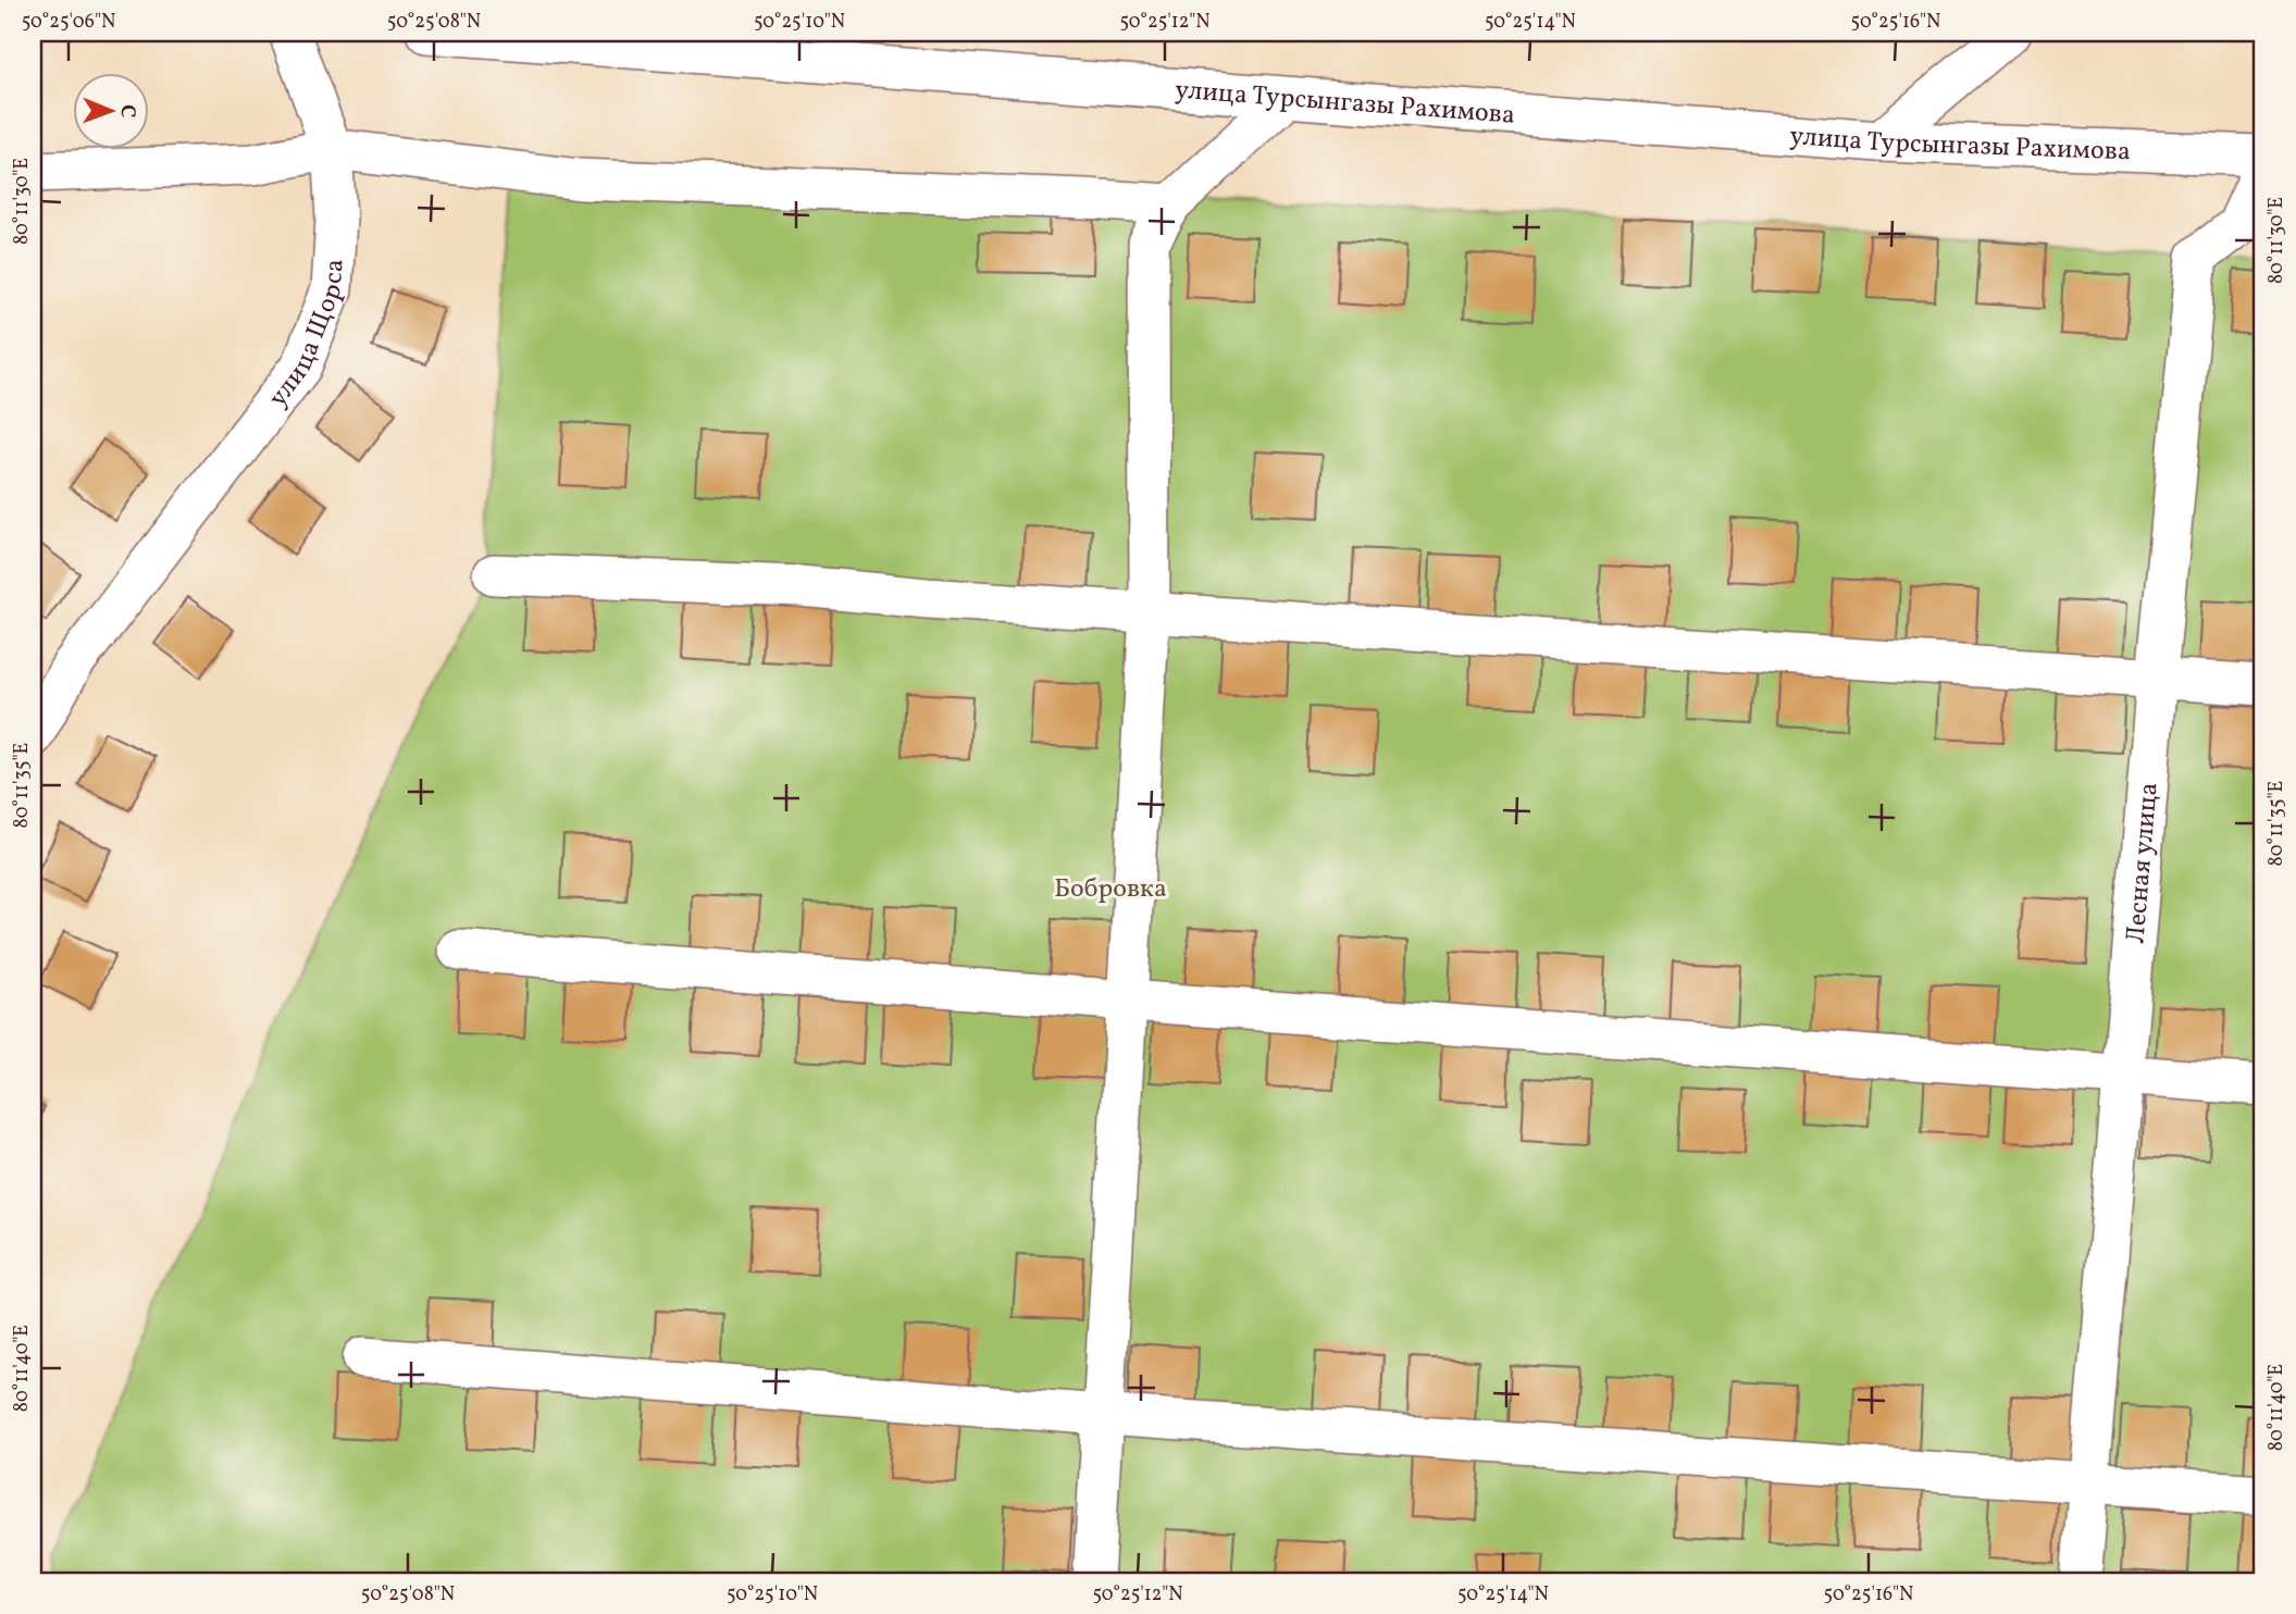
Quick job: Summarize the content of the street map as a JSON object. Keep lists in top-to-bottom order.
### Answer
{
  "streets": {
    "street": ["улица Турсынгазы Рахимова", "улица Щорса", "Лесная улица"]
  },
  "parks": ["Бобровка"],
  "north": "right",
  "coordinates": [
    "50°25'06\"N",
    "50°25'08\"N",
    "50°25'10\"N",
    "50°25'12\"N",
    "50°25'14\"N",
    "50°25'16\"N",
    "80°11'30\"E",
    "80°11'35\"E",
    "80°11'40\"E"
  ]
}
